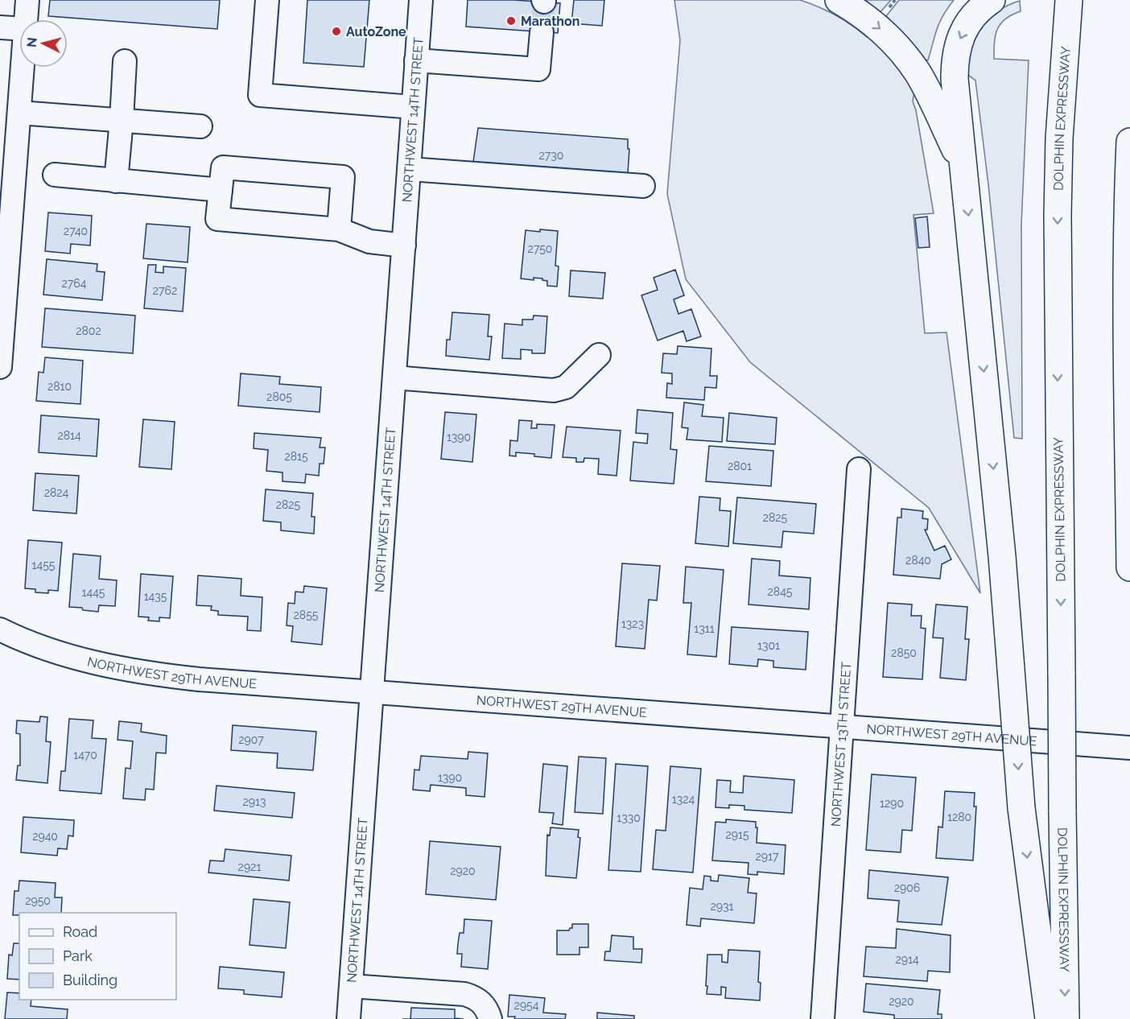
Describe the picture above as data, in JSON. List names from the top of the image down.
{
  "streets": {
    "highway": ["DOLPHIN EXPRESSWAY"],
    "street": ["NORTHWEST 14TH STREET", "NORTHWEST 29TH AVENUE", "NORTHWEST 13TH STREET"]
  },
  "crossings": [
    ["NORTHWEST 14TH STREET", "NORTHWEST 29TH AVENUE"],
    ["NORTHWEST 29TH AVENUE", "NORTHWEST 13TH STREET"]
  ],
  "places": ["Marathon", "AutoZone"],
  "house_numbers": [
    "2730",
    "2740",
    "2750",
    "2764",
    "2762",
    "2802",
    "2810",
    "2805",
    "2814",
    "1390",
    "2815",
    "2801",
    "2824",
    "2825",
    "2825",
    "2840",
    "1455",
    "2845",
    "1445",
    "1435",
    "2855",
    "1323",
    "1311",
    "1301",
    "2850",
    "2907",
    "1470",
    "1390",
    "1324",
    "2913",
    "1290",
    "1280",
    "1330",
    "2915",
    "2940",
    "2917",
    "2921",
    "2920",
    "2906",
    "2950",
    "2931",
    "2914",
    "2920",
    "2954"
  ],
  "legend": ["Road", "Park", "Building"],
  "north": "left"
}
